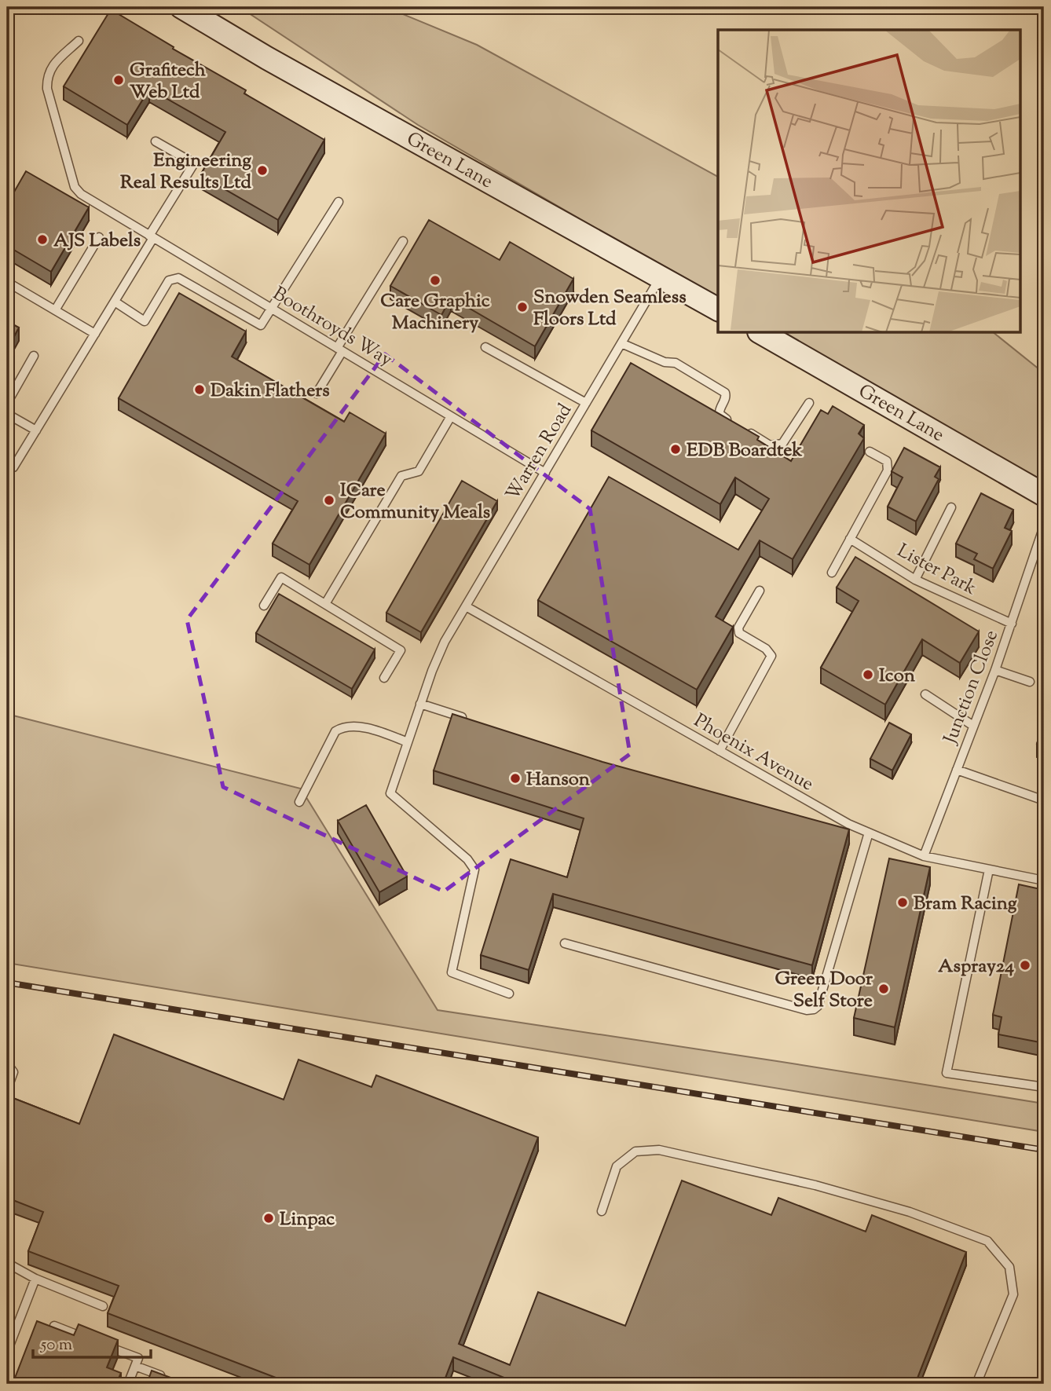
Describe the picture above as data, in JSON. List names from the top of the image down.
{
  "streets": {
    "street": ["Green Lane"],
    "lane": [
      "Boothroyds Way",
      "Warren Road",
      "Lister Park",
      "Junction Close",
      "Phoenix Avenue"
    ]
  },
  "crossings": [
    ["Green Lane", "Warren Road"],
    ["Boothroyds Way", "Warren Road"],
    ["Warren Road", "Phoenix Avenue"],
    ["Lister Park", "Junction Close"],
    ["Junction Close", "Phoenix Avenue"]
  ],
  "places": [
    "Grafitech Web Ltd",
    "Engineering Real Results Ltd",
    "AJS Labels",
    "Care Graphic Machinery",
    "Snowden Seamless Floors Ltd",
    "Dakin Flathers",
    "EDB Boardtek",
    "ICare Community Meals",
    "Icon",
    "Hanson",
    "Bram Racing",
    "Aspray24",
    "Green Door Self Store",
    "Linpac"
  ],
  "scale_bar": "50 m"
}
